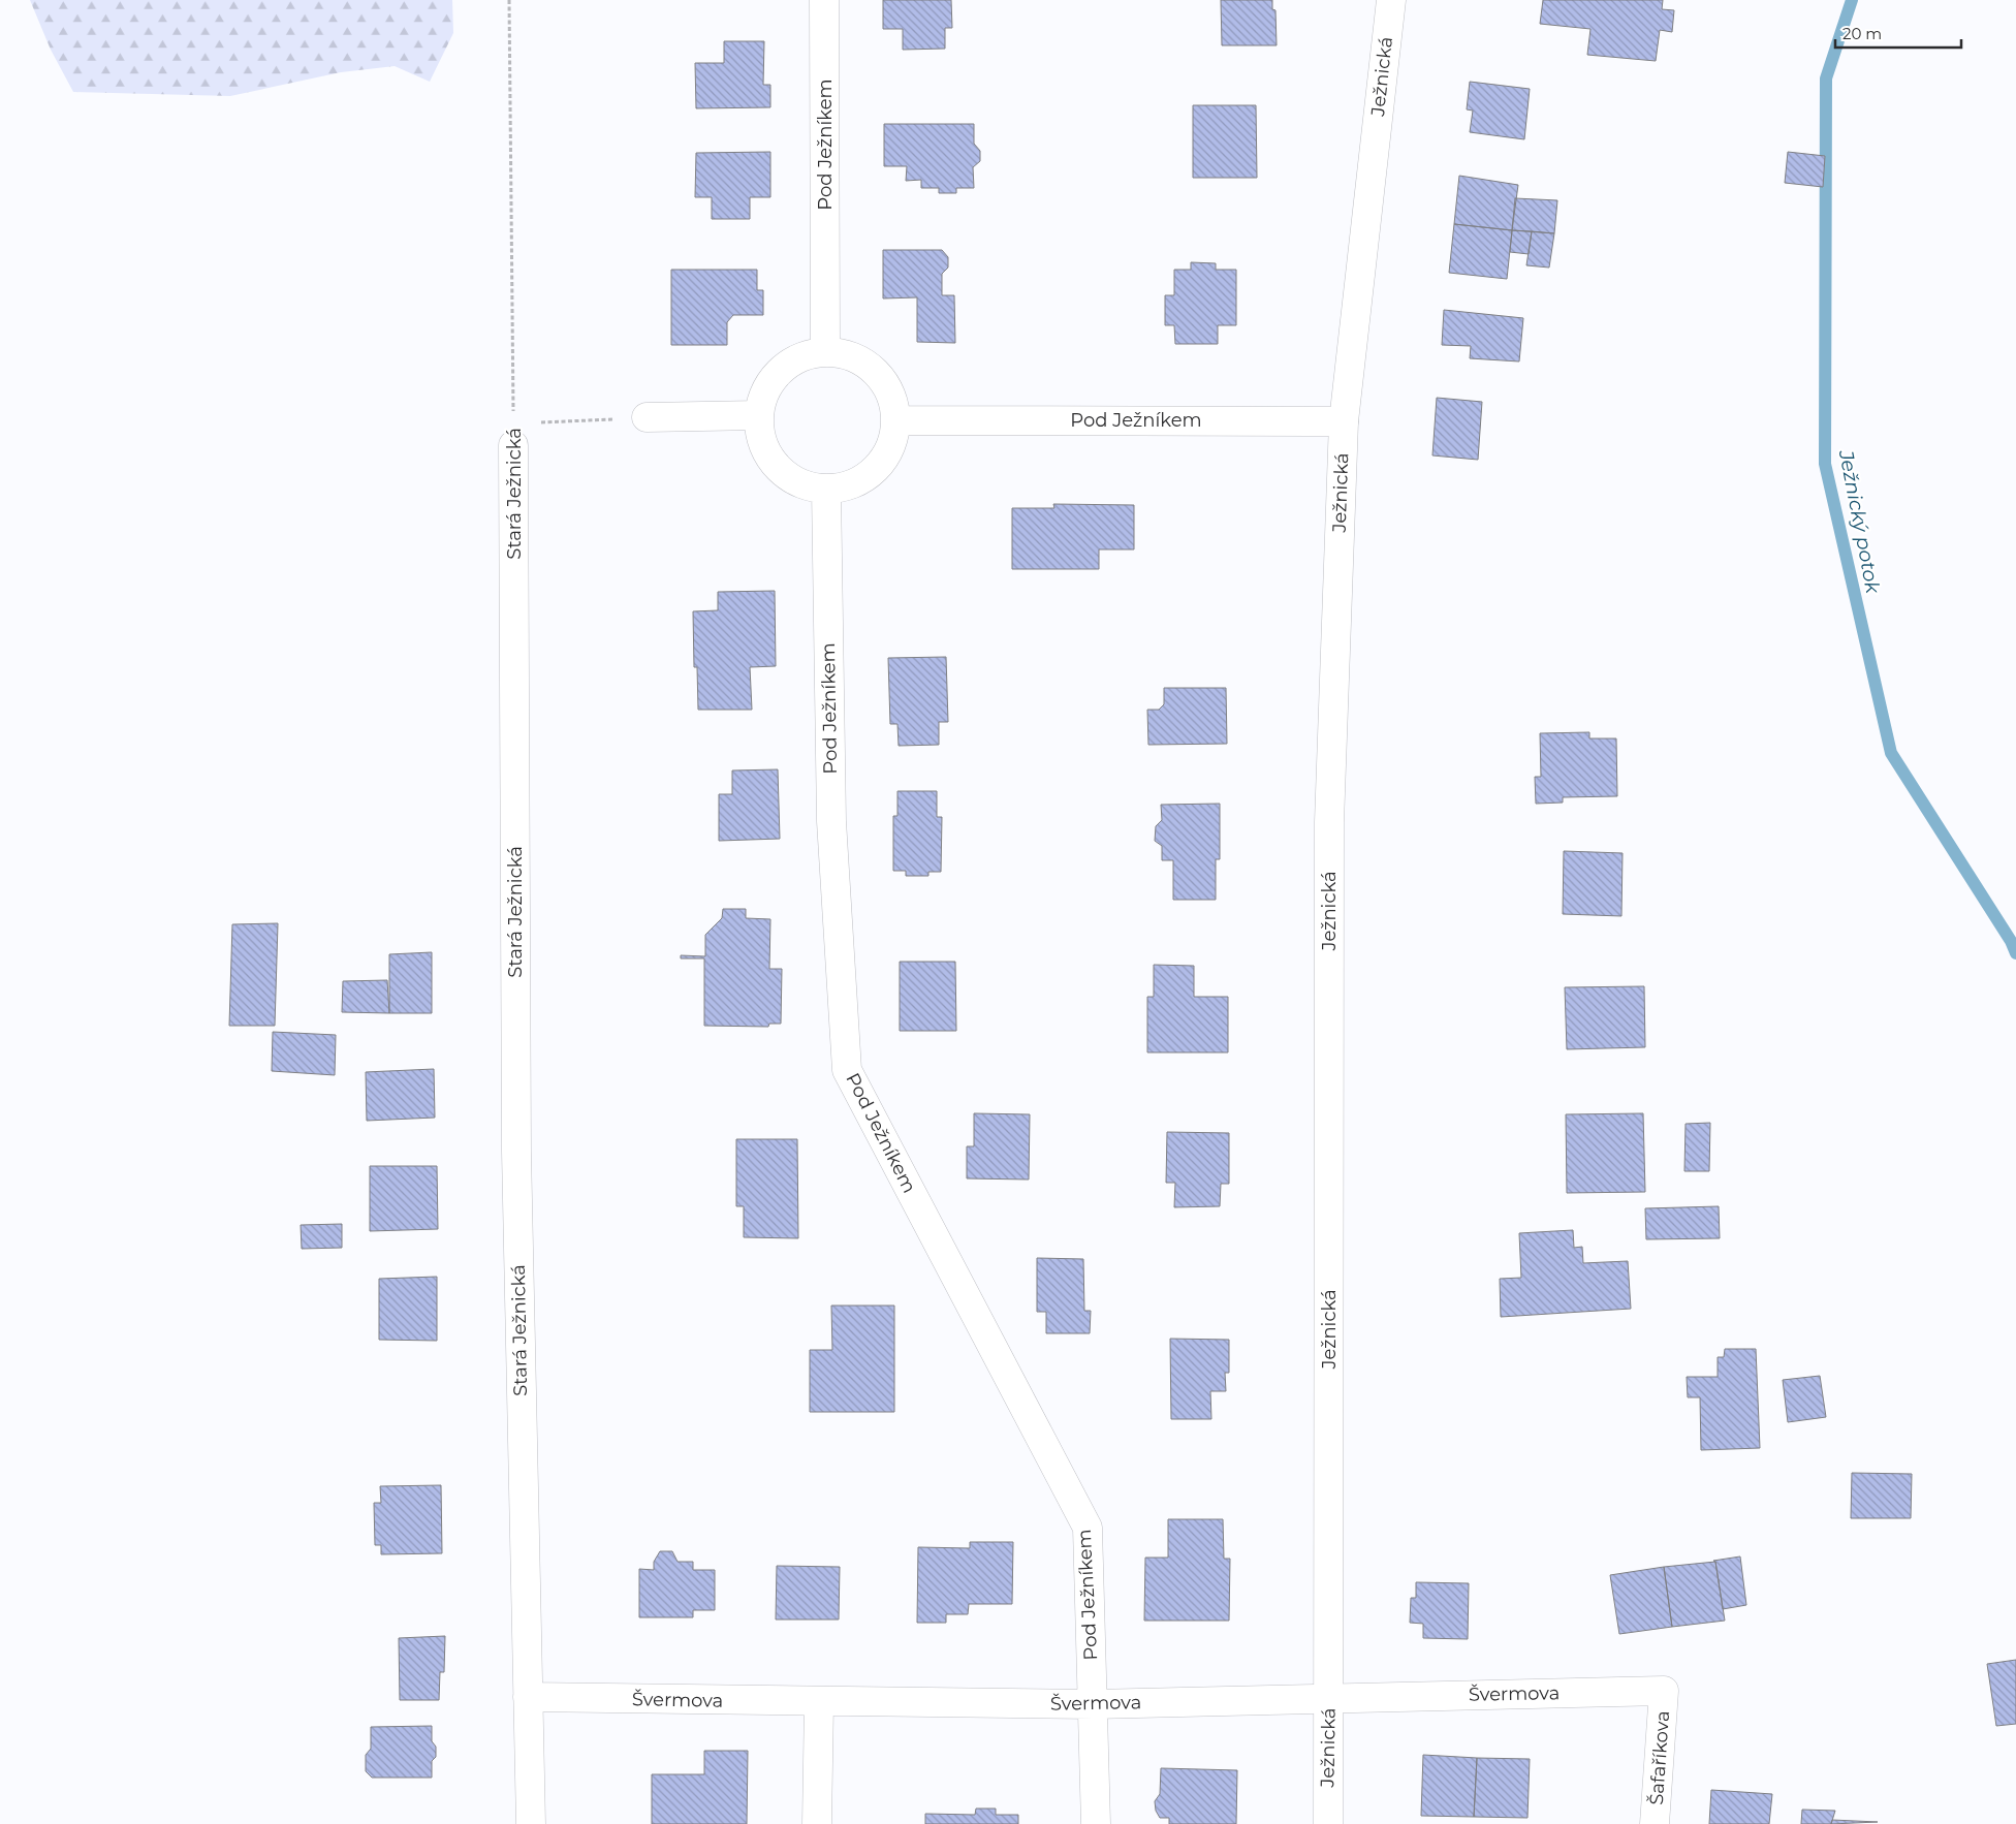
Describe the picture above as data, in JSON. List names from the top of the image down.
{
  "streets": {
    "street": [
      "Ježnická",
      "Pod Ježníkem",
      "Stará Ježnická",
      "Švermova",
      "Šafaříkova"
    ]
  },
  "crossings": [
    ["Ježnická", "Pod Ježníkem"],
    ["Ježnická", "Švermova"],
    ["Pod Ježníkem", "Švermova"],
    ["Stará Ježnická", "Švermova"],
    ["Švermova", "Šafaříkova"]
  ],
  "water": ["Ježnický potok"],
  "scale_bar": "20 m"
}
